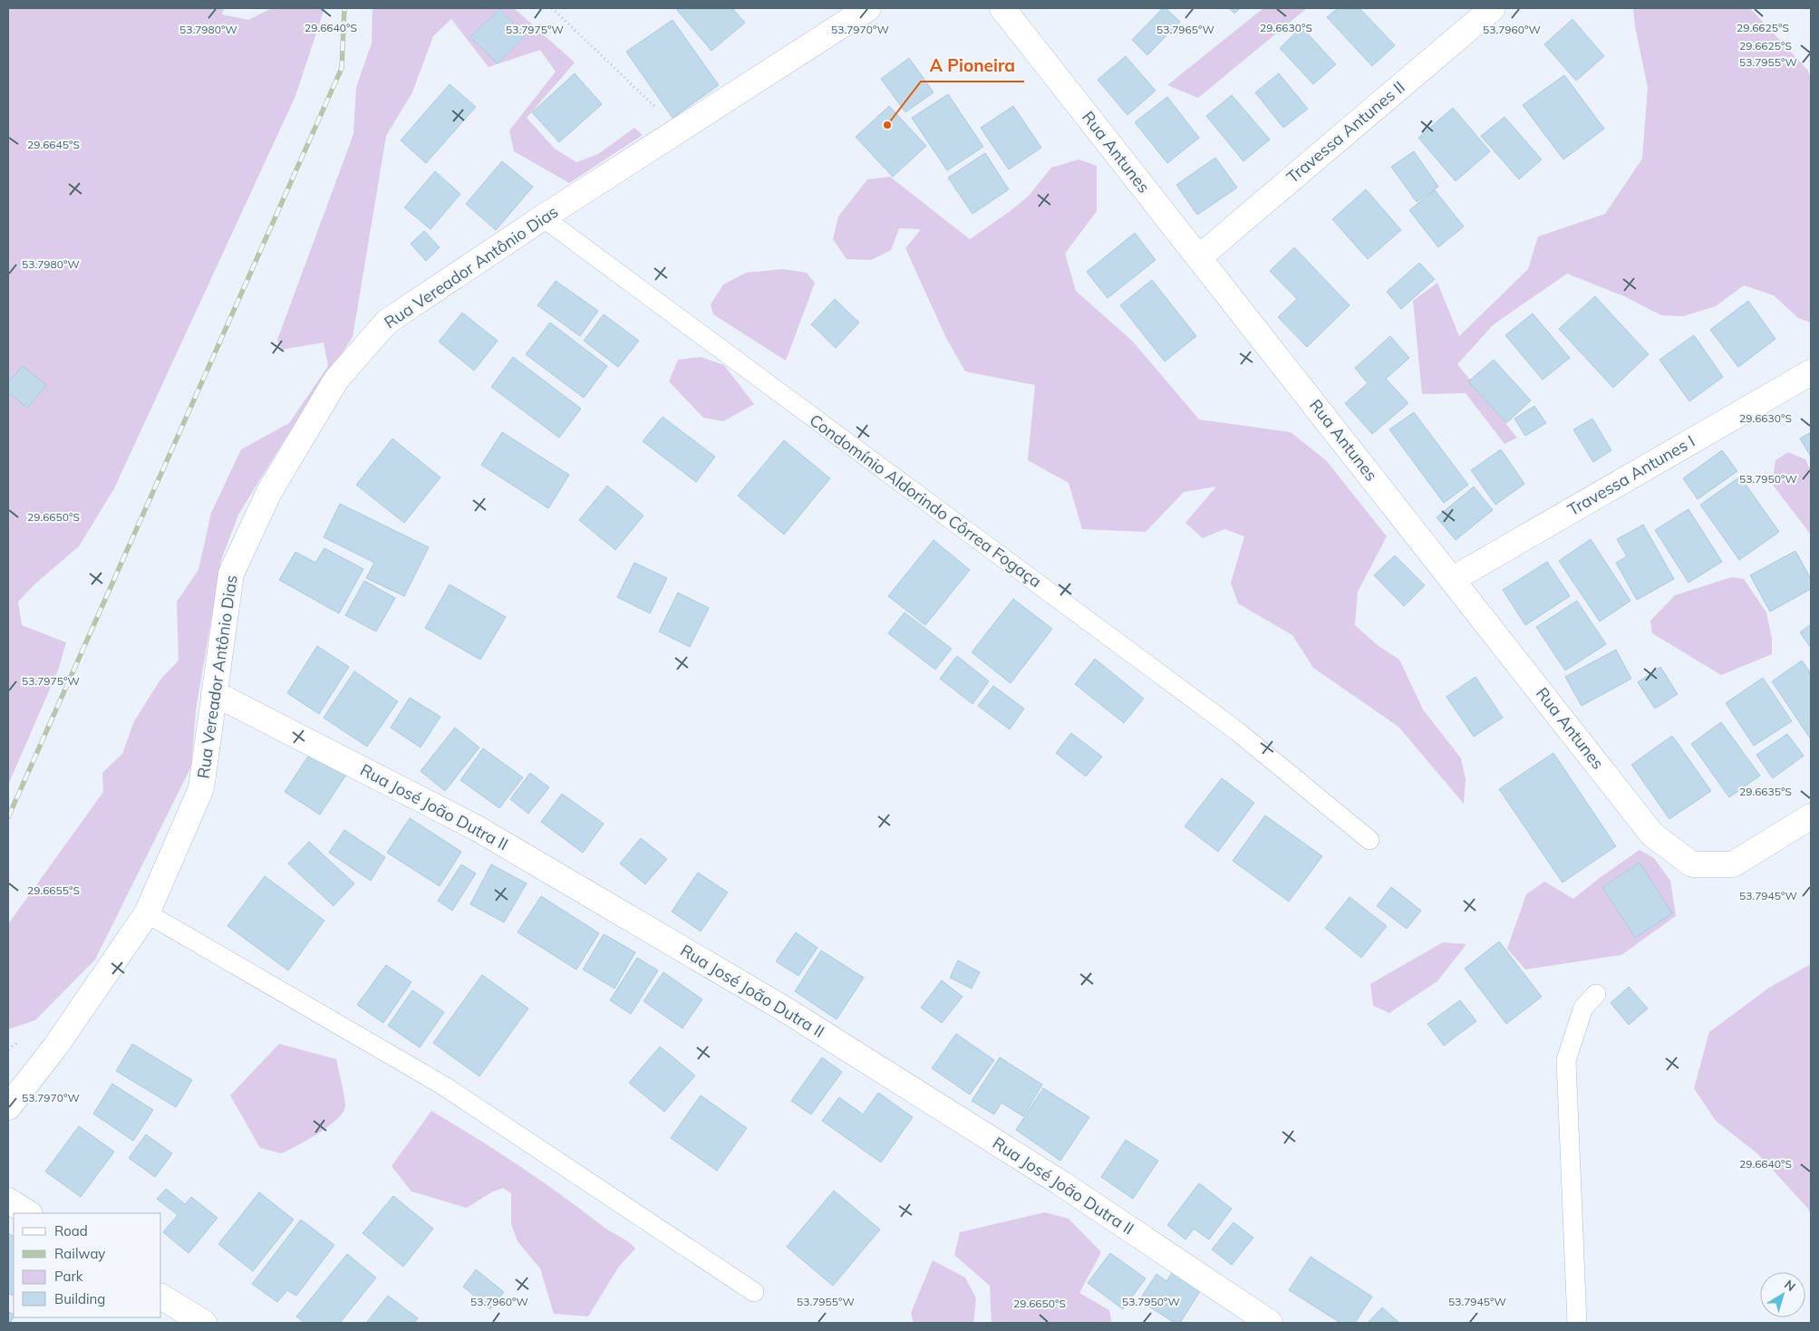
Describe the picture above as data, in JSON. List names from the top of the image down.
{
  "streets": {
    "street": [
      "Travessa Antunes II",
      "Rua Antunes",
      "Rua Vereador Antônio Dias",
      "Travessa Antunes I",
      "Rua José João Dutra II"
    ],
    "lane": ["Condomínio Aldorindo Côrrea Fogaça"]
  },
  "crossings": [
    ["Travessa Antunes II", "Rua Antunes"],
    ["Rua Antunes", "Travessa Antunes I"],
    ["Rua Vereador Antônio Dias", "Condomínio Aldorindo Côrrea Fogaça"],
    ["Rua Vereador Antônio Dias", "Rua José João Dutra II"]
  ],
  "places": ["A Pioneira"],
  "legend": [
    "Road",
    "Railway",
    "Park",
    "Building"
  ],
  "north": "top right",
  "coordinates": [
    "29.6625°S",
    "29.6640°S",
    "29.6630°S",
    "53.7980°W",
    "53.7975°W",
    "53.7970°W",
    "53.7965°W",
    "53.7960°W",
    "53.7955°W",
    "29.6645°S",
    "53.7950°W",
    "29.6650°S",
    "29.6635°S",
    "29.6655°S",
    "53.7945°W"
  ]
}
